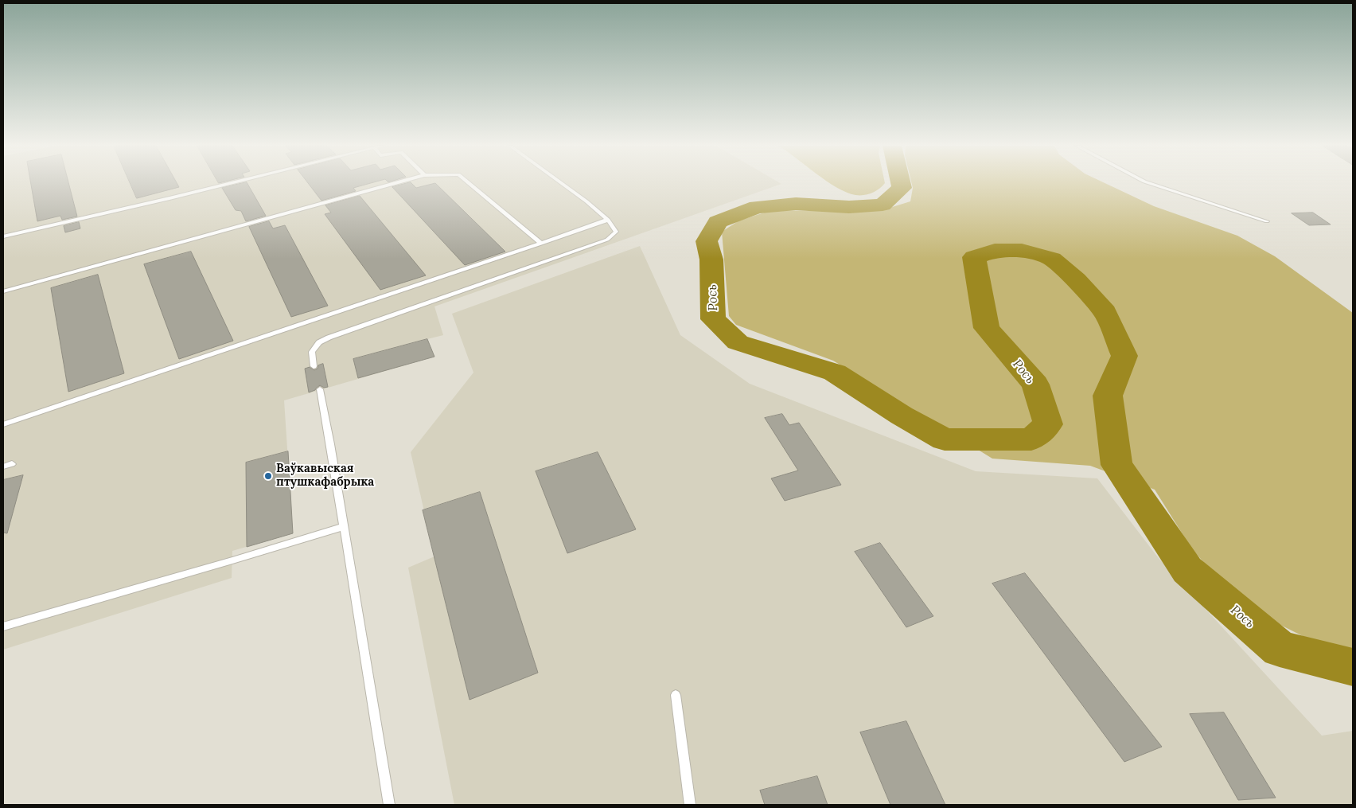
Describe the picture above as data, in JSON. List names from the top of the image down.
{
  "water": ["Рось"],
  "places": ["Ваўкавыская птушкафабрыка"]
}
